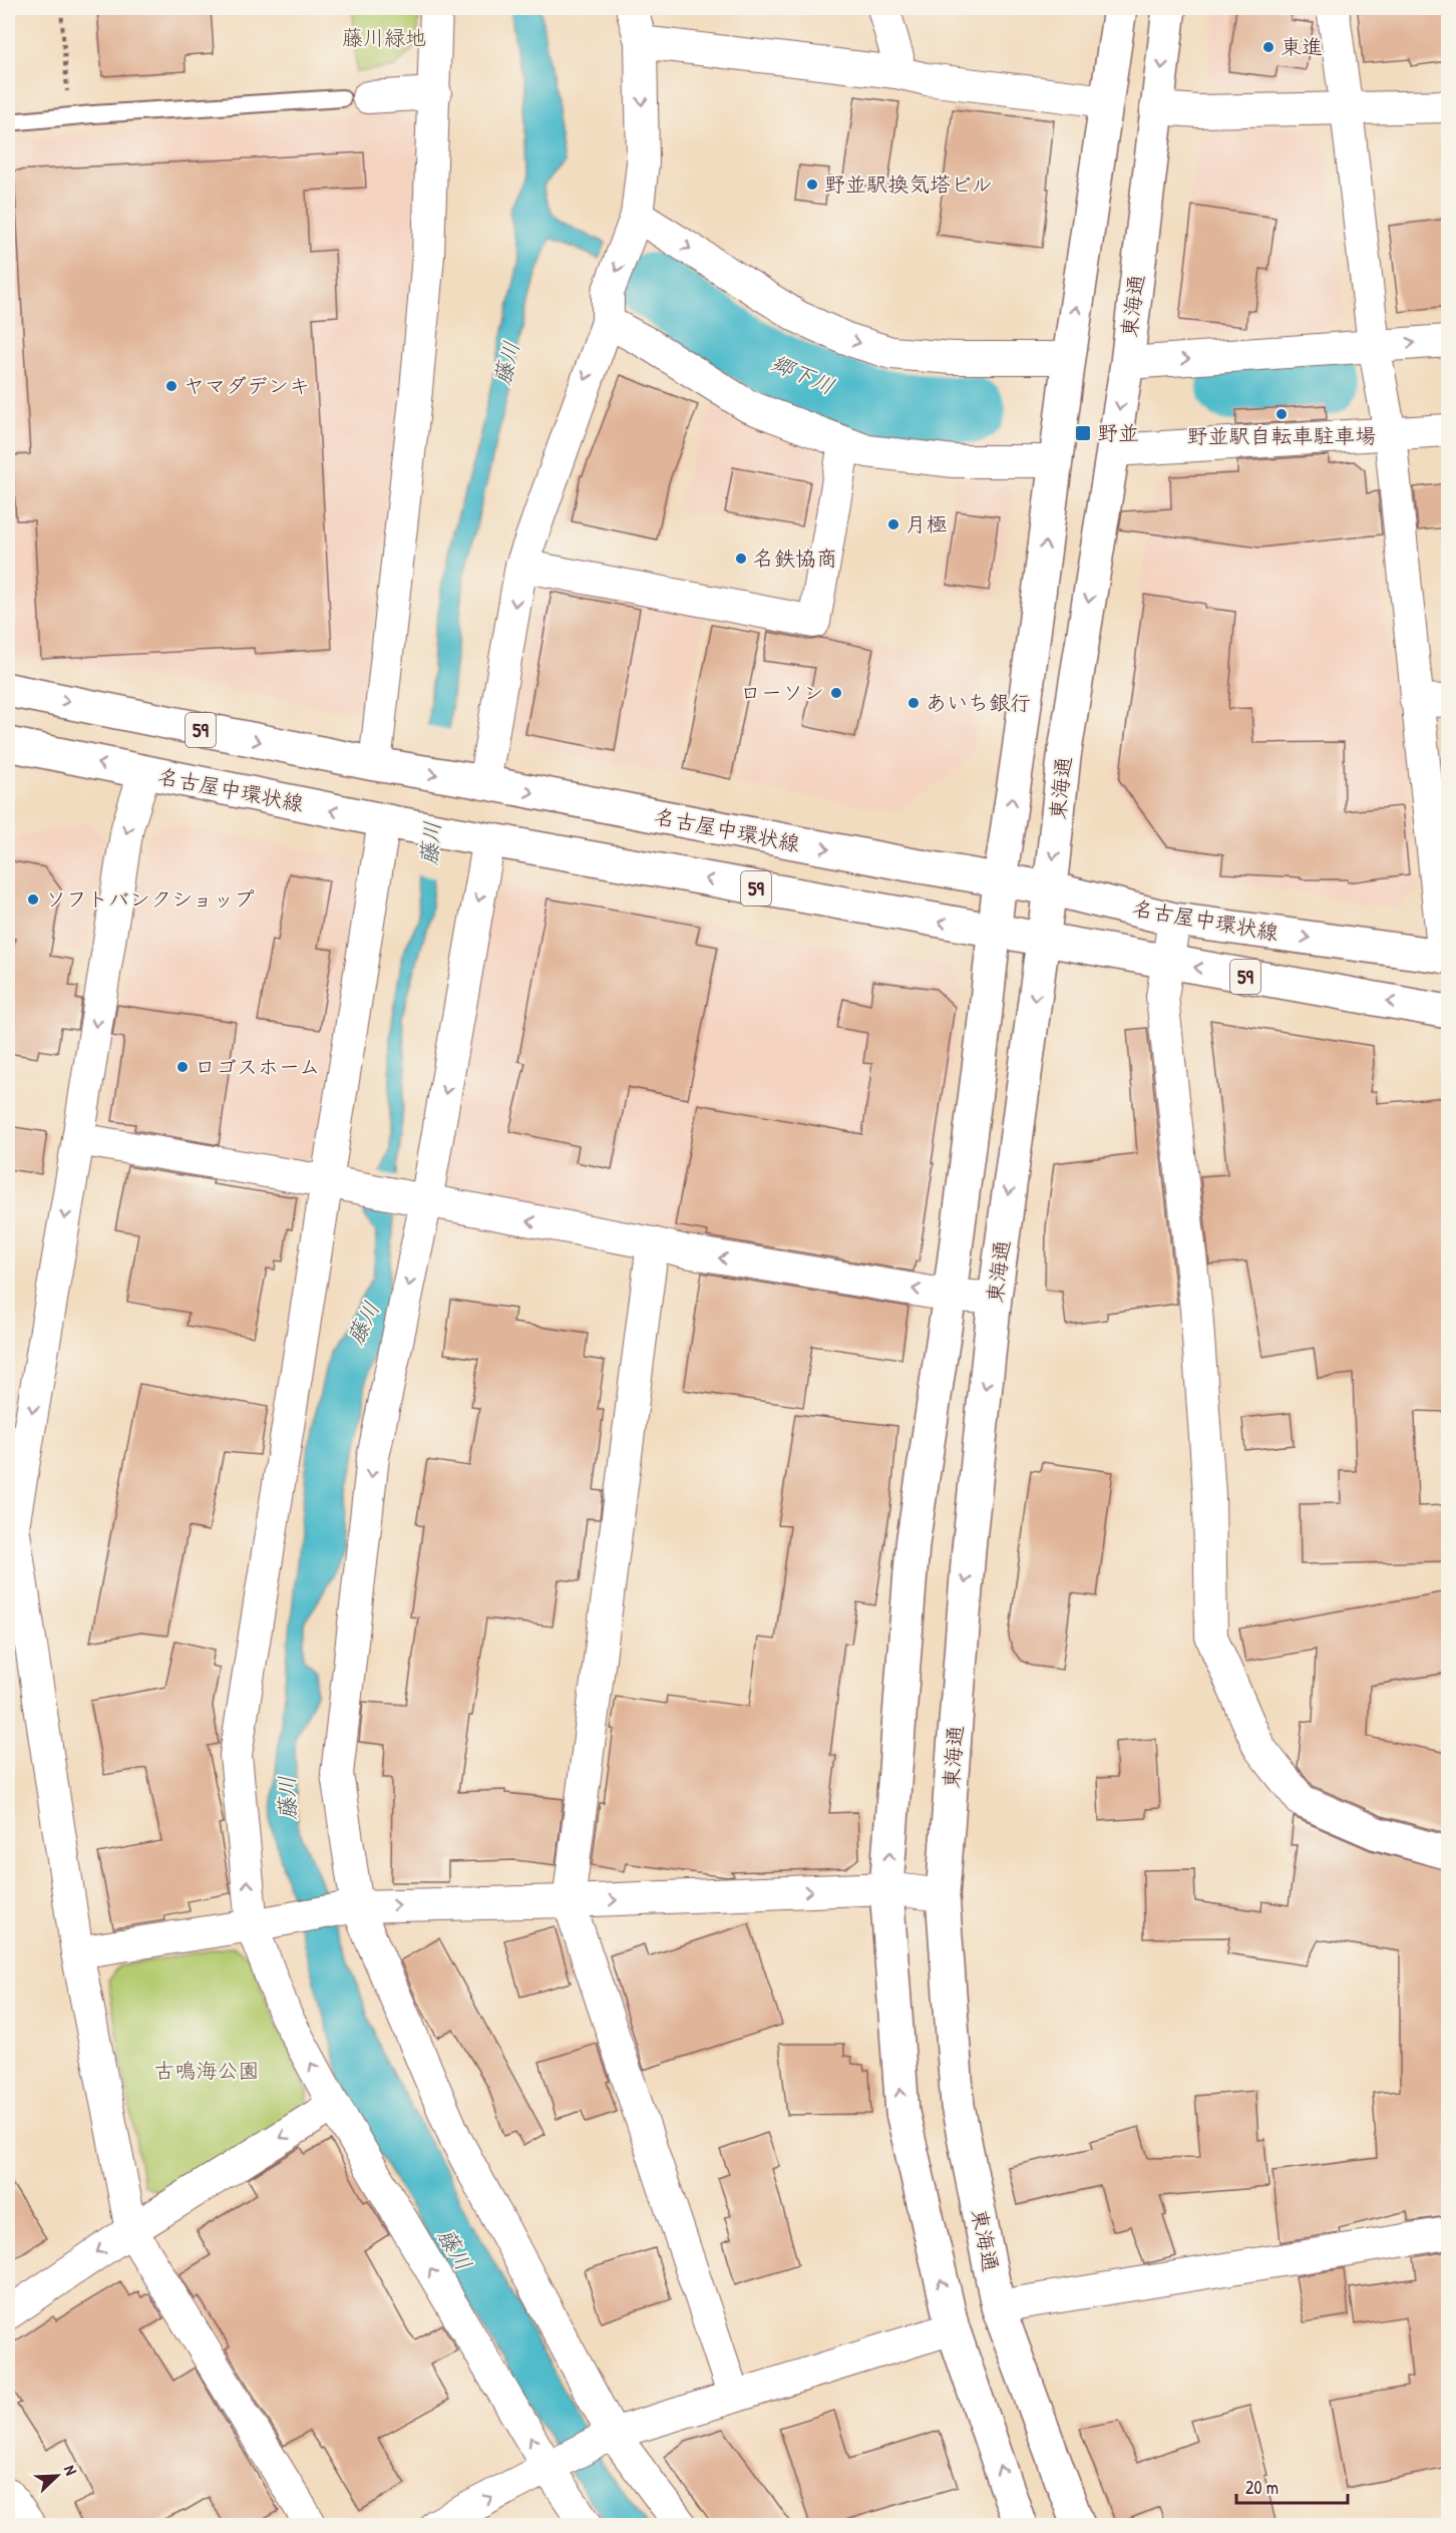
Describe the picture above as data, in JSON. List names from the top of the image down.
{
  "streets": {
    "main road": ["東海通", "59", "名古屋中環状線"]
  },
  "crossings": [
    ["東海通", "名古屋中環状線"]
  ],
  "water": ["藤川", "郷下川"],
  "parks": ["藤川緑地", "古鳴海公園"],
  "places": {
    "other": [
      "東進",
      "野並駅換気塔ビル",
      "ヤマダデンキ",
      "野並駅自転車駐車場",
      "月極",
      "名鉄協商",
      "ローソン",
      "あいち銀行",
      "ソフトバンクショップ",
      "ロゴスホーム"
    ],
    "transit": ["野並"]
  },
  "scale_bar": "20 m",
  "north": "top right"
}
